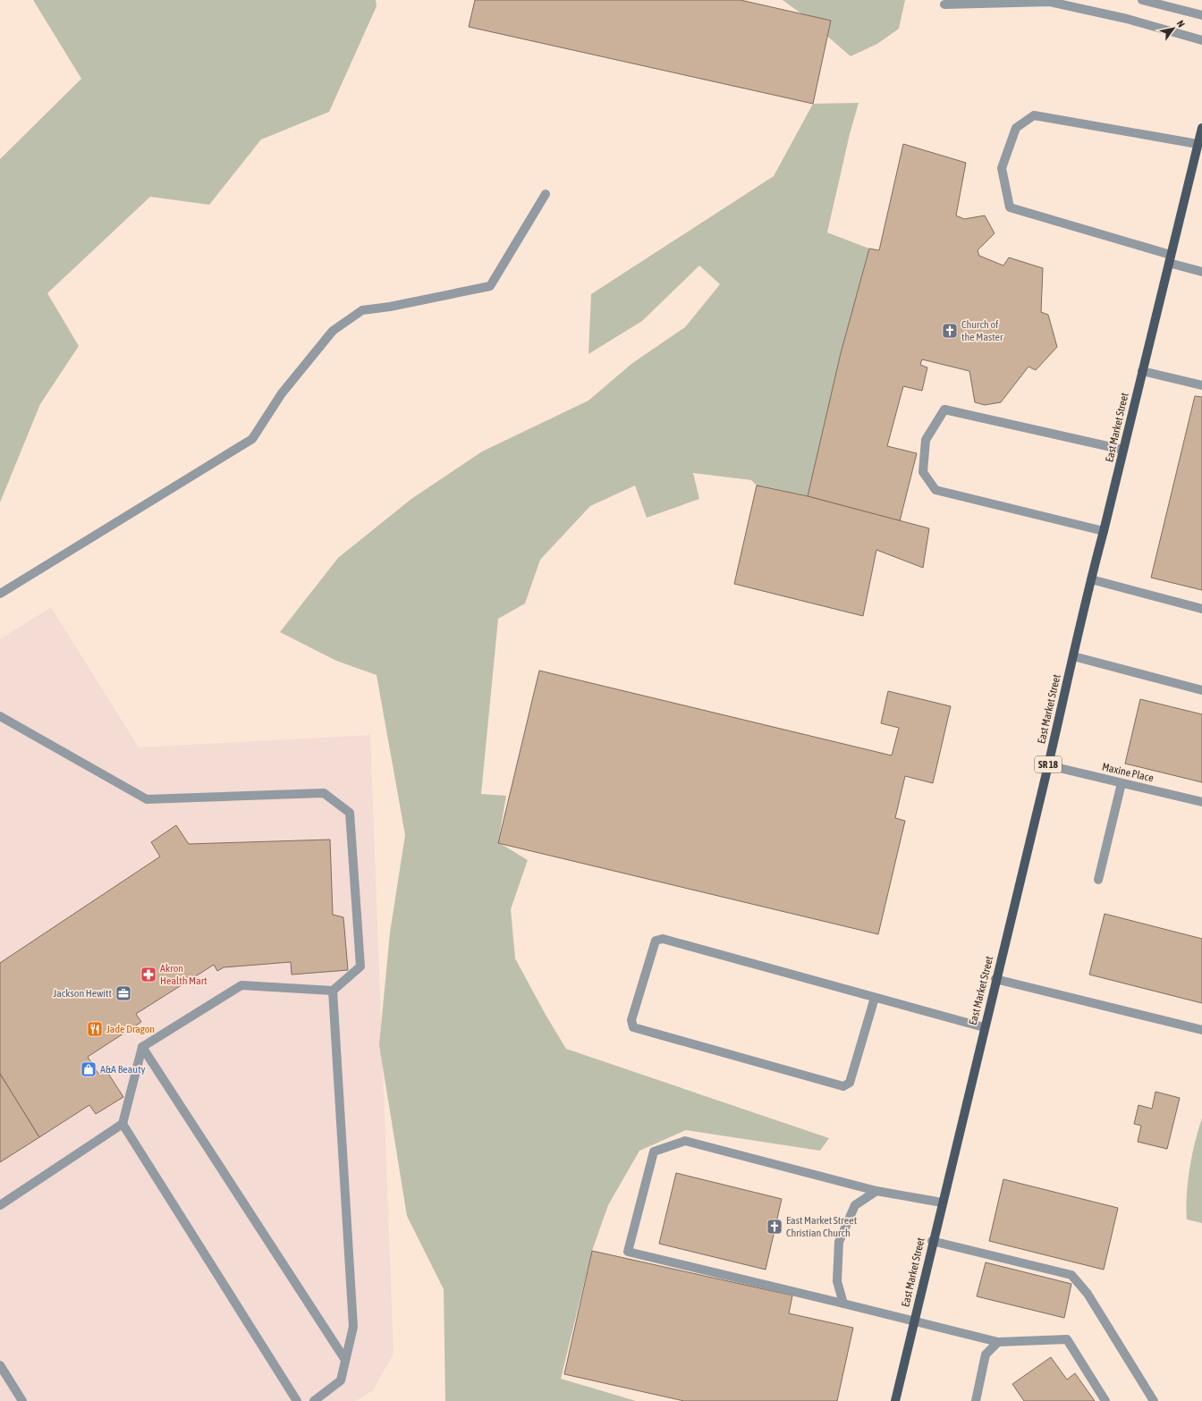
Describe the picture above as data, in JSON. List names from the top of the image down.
{
  "streets": {
    "main road": ["East Market Street", "SR 18"],
    "street": ["Maxine Place"]
  },
  "crossings": [
    ["East Market Street", "Maxine Place"]
  ],
  "places": {
    "church": ["Church of the Master", "East Market Street Christian Church"],
    "pharmacy": ["Akron Health Mart"],
    "office": ["Jackson Hewitt"],
    "restaurant": ["Jade Dragon"],
    "shop": ["A&A Beauty"]
  },
  "north": "top right"
}
